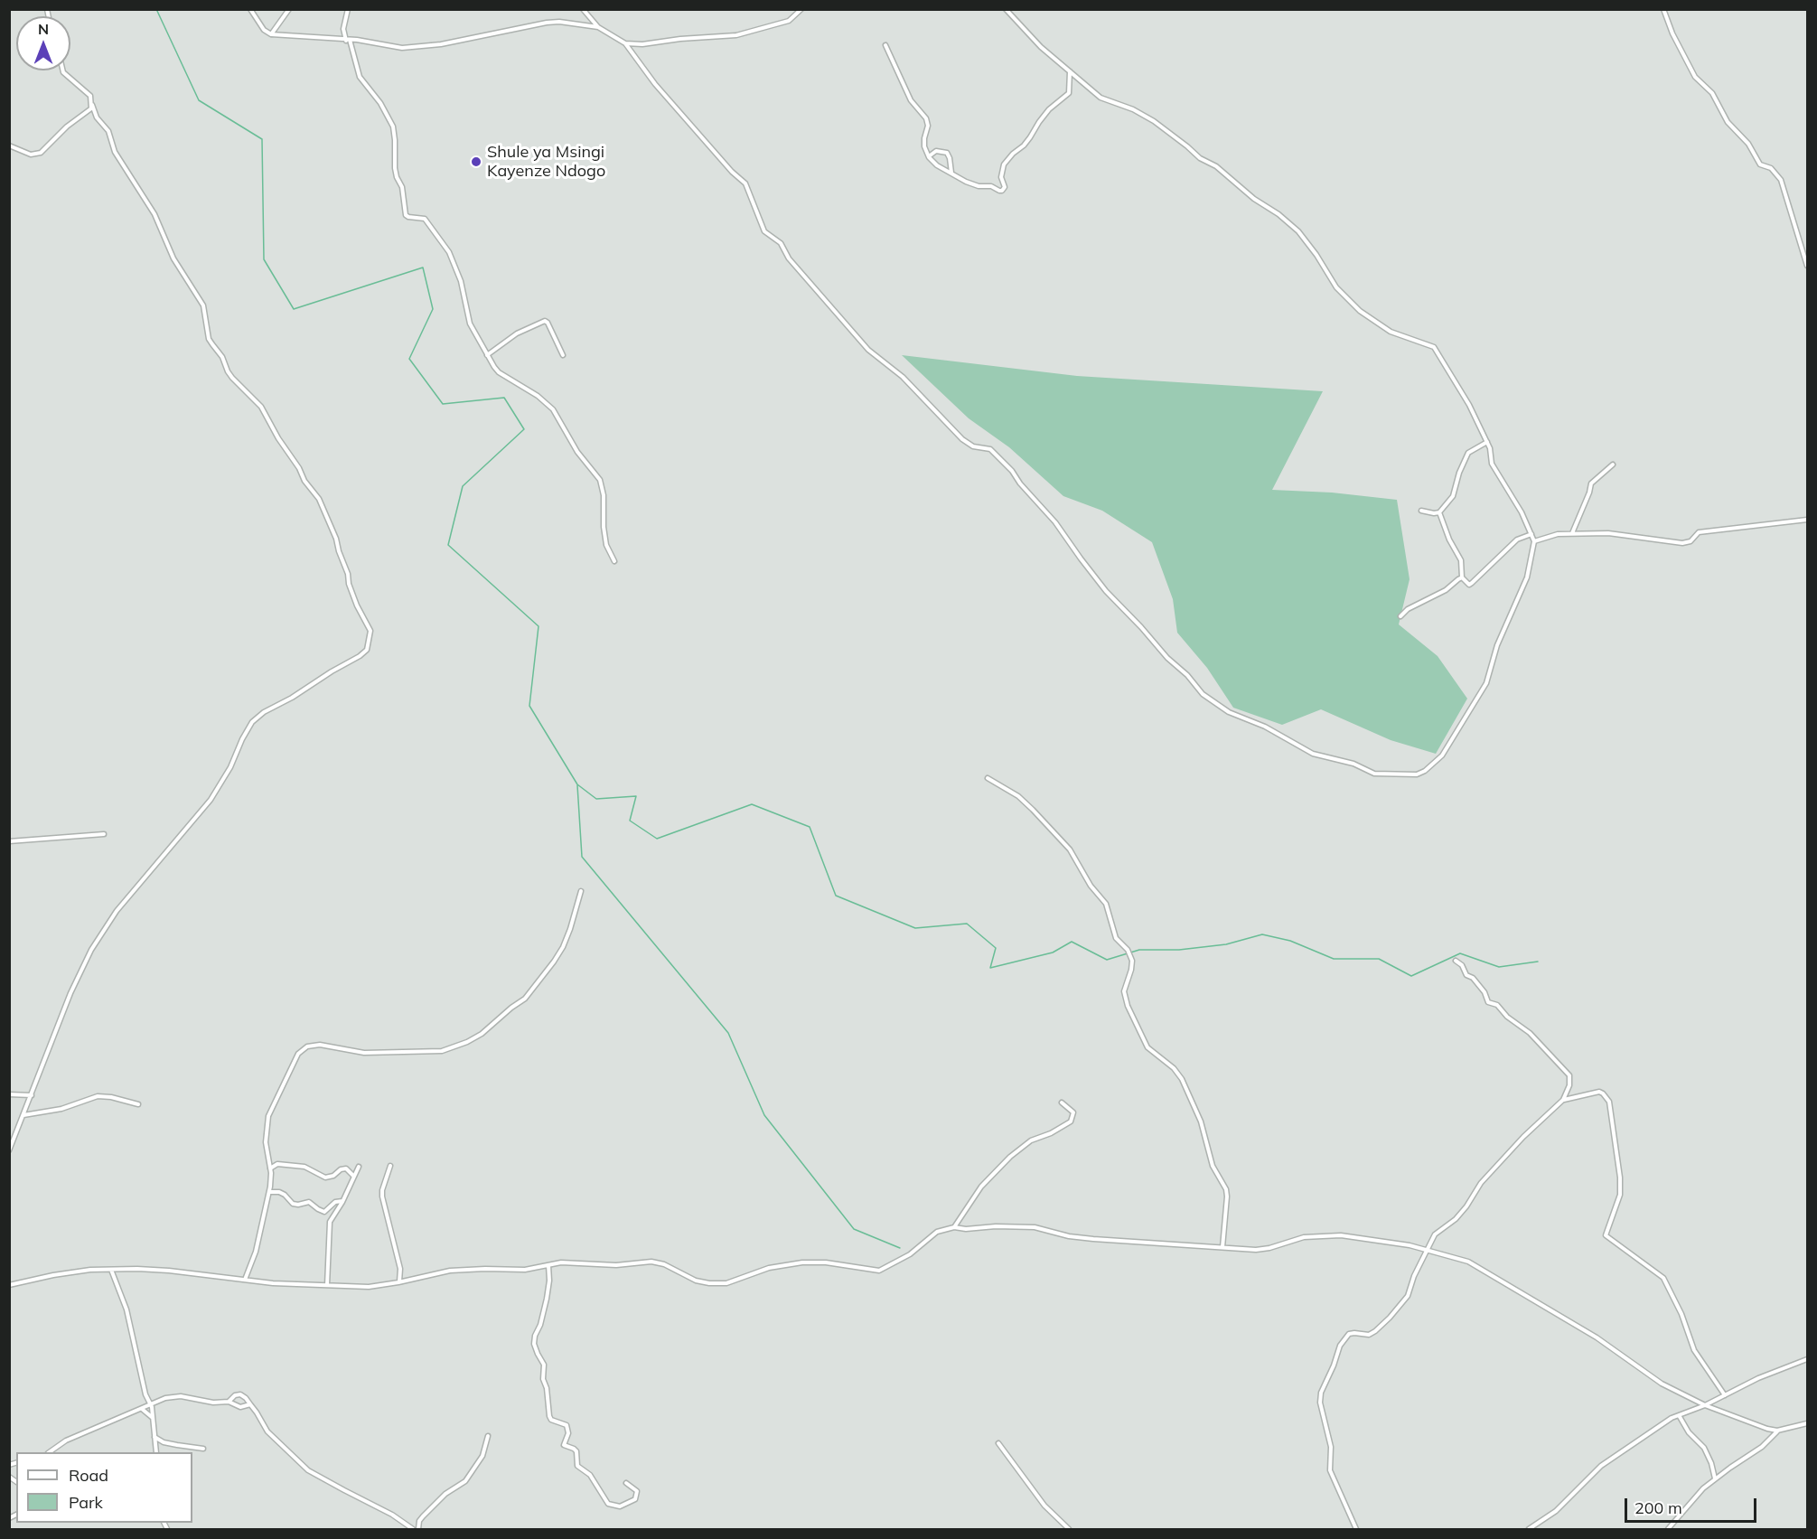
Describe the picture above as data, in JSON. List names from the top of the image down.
{
  "places": ["Shule ya Msingi Kayenze Ndogo"],
  "legend": ["Road", "Park"],
  "scale_bar": "200 m",
  "north": "top"
}
